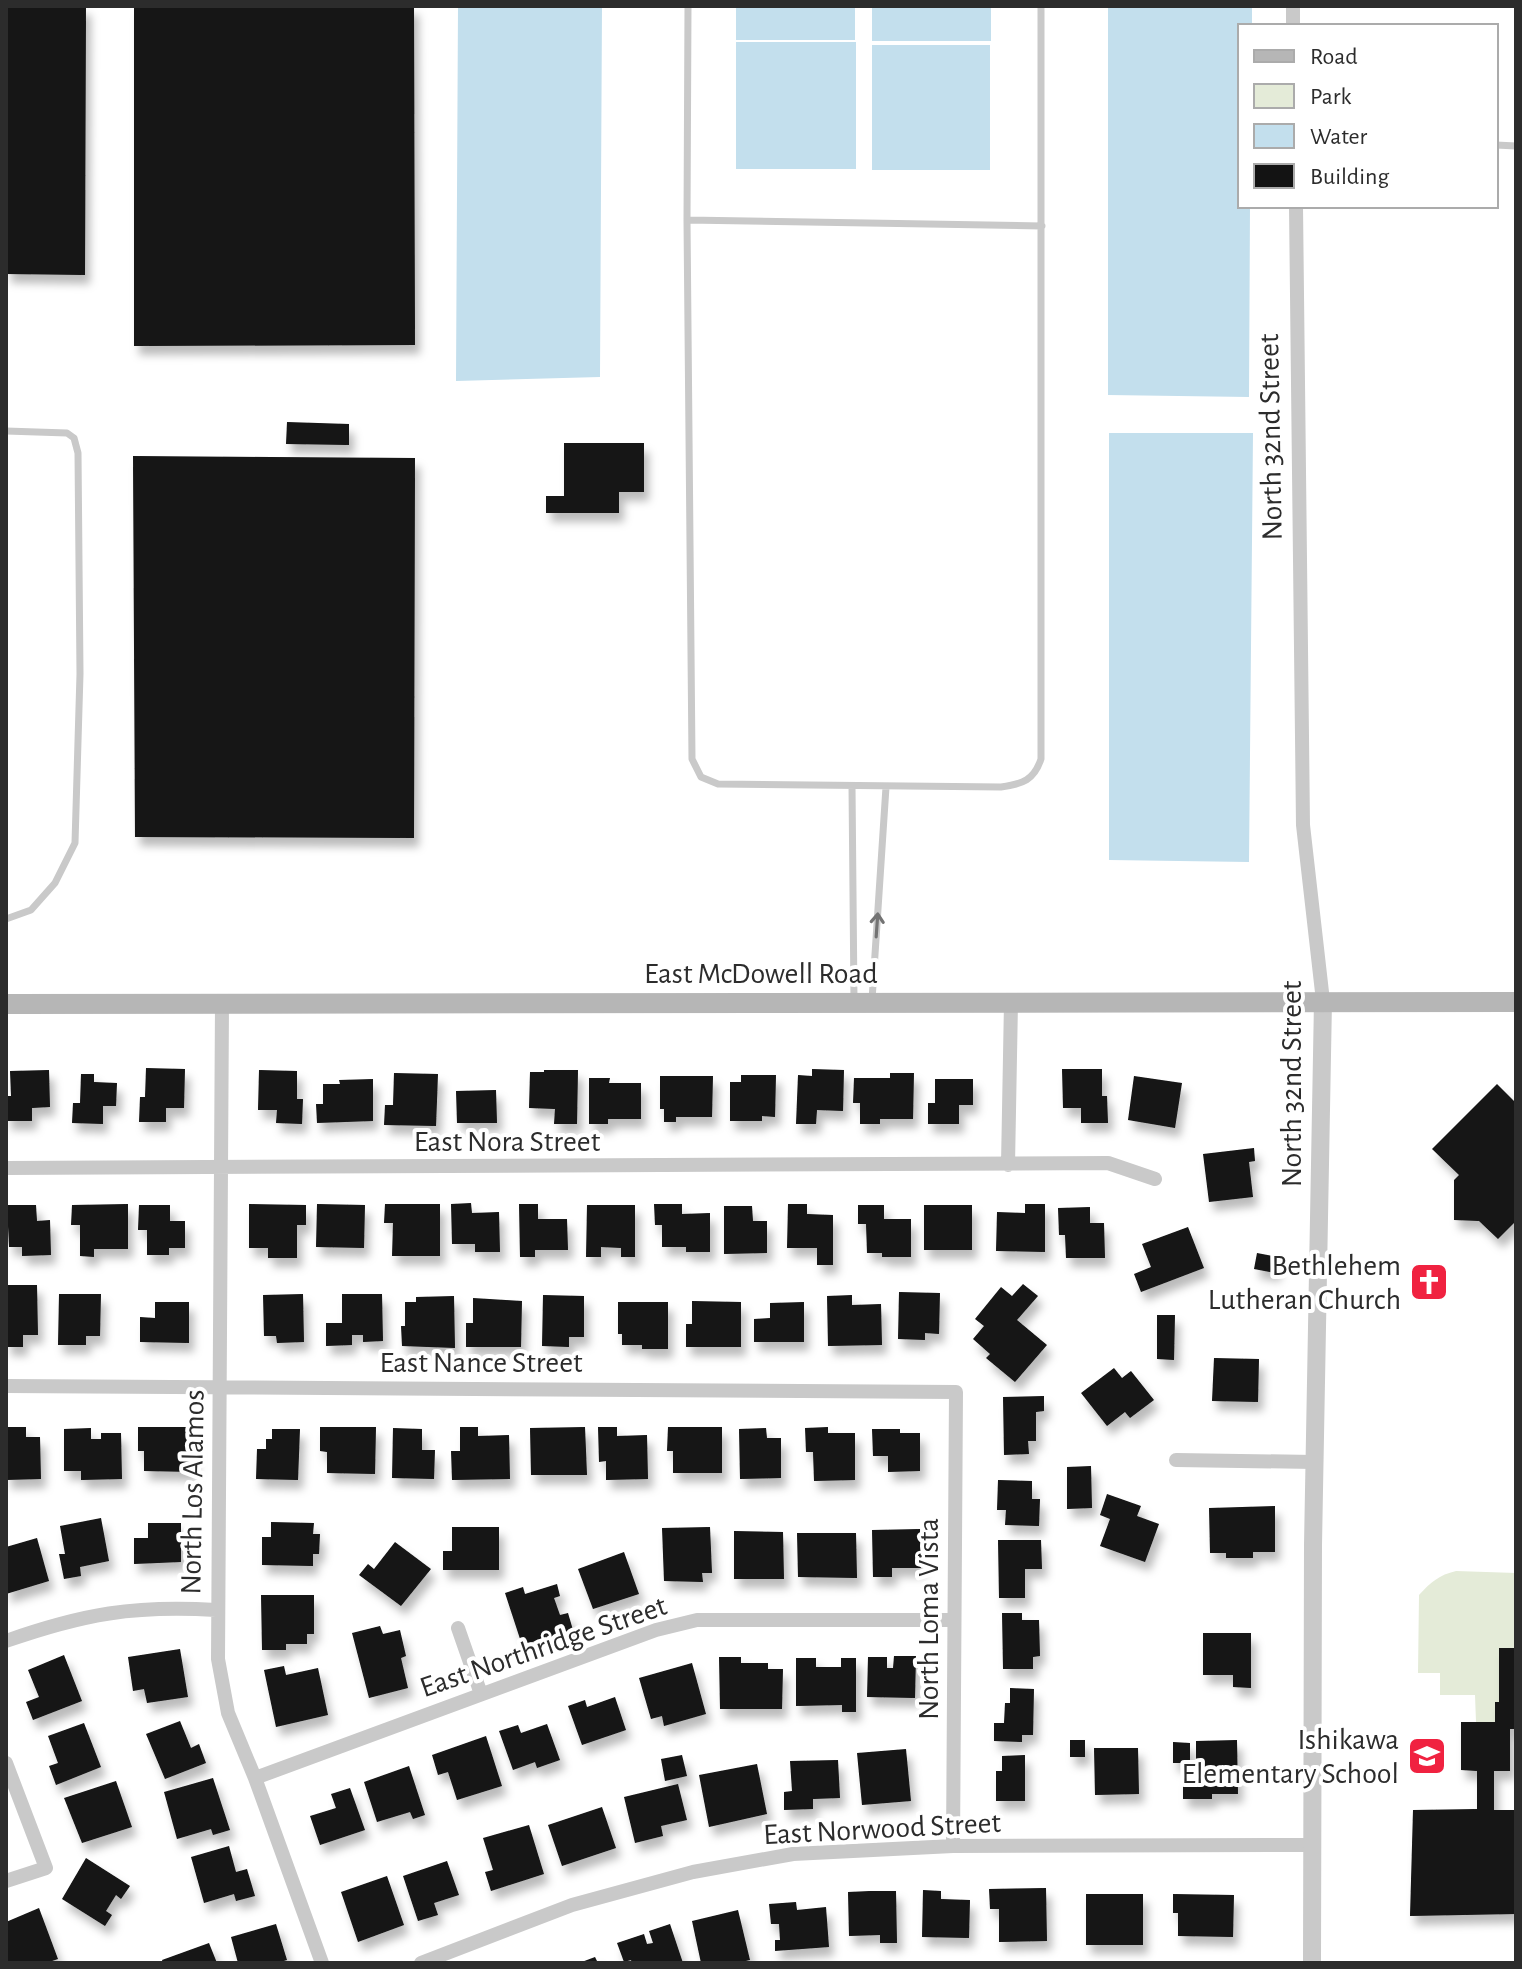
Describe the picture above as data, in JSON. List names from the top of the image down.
{
  "streets": {
    "main road": ["East McDowell Road"],
    "street": [
      "North 32nd Street",
      "East Nora Street",
      "East Nance Street",
      "North Los Alamos",
      "North Loma Vista",
      "East Northridge Street",
      "East Norwood Street"
    ]
  },
  "crossings": [
    ["North 32nd Street", "East McDowell Road"],
    ["North 32nd Street", "East Norwood Street"],
    ["East McDowell Road", "North Los Alamos"],
    ["East Nora Street", "North Los Alamos"],
    ["East Nance Street", "North Los Alamos"],
    ["East Nance Street", "North Loma Vista"],
    ["North Los Alamos", "East Northridge Street"],
    ["North Loma Vista", "East Northridge Street"],
    ["North Loma Vista", "East Norwood Street"]
  ],
  "places": {
    "church": ["Bethlehem Lutheran Church"],
    "school or university": ["Ishikawa Elementary School"]
  },
  "legend": [
    "Road",
    "Park",
    "Water",
    "Building"
  ]
}
